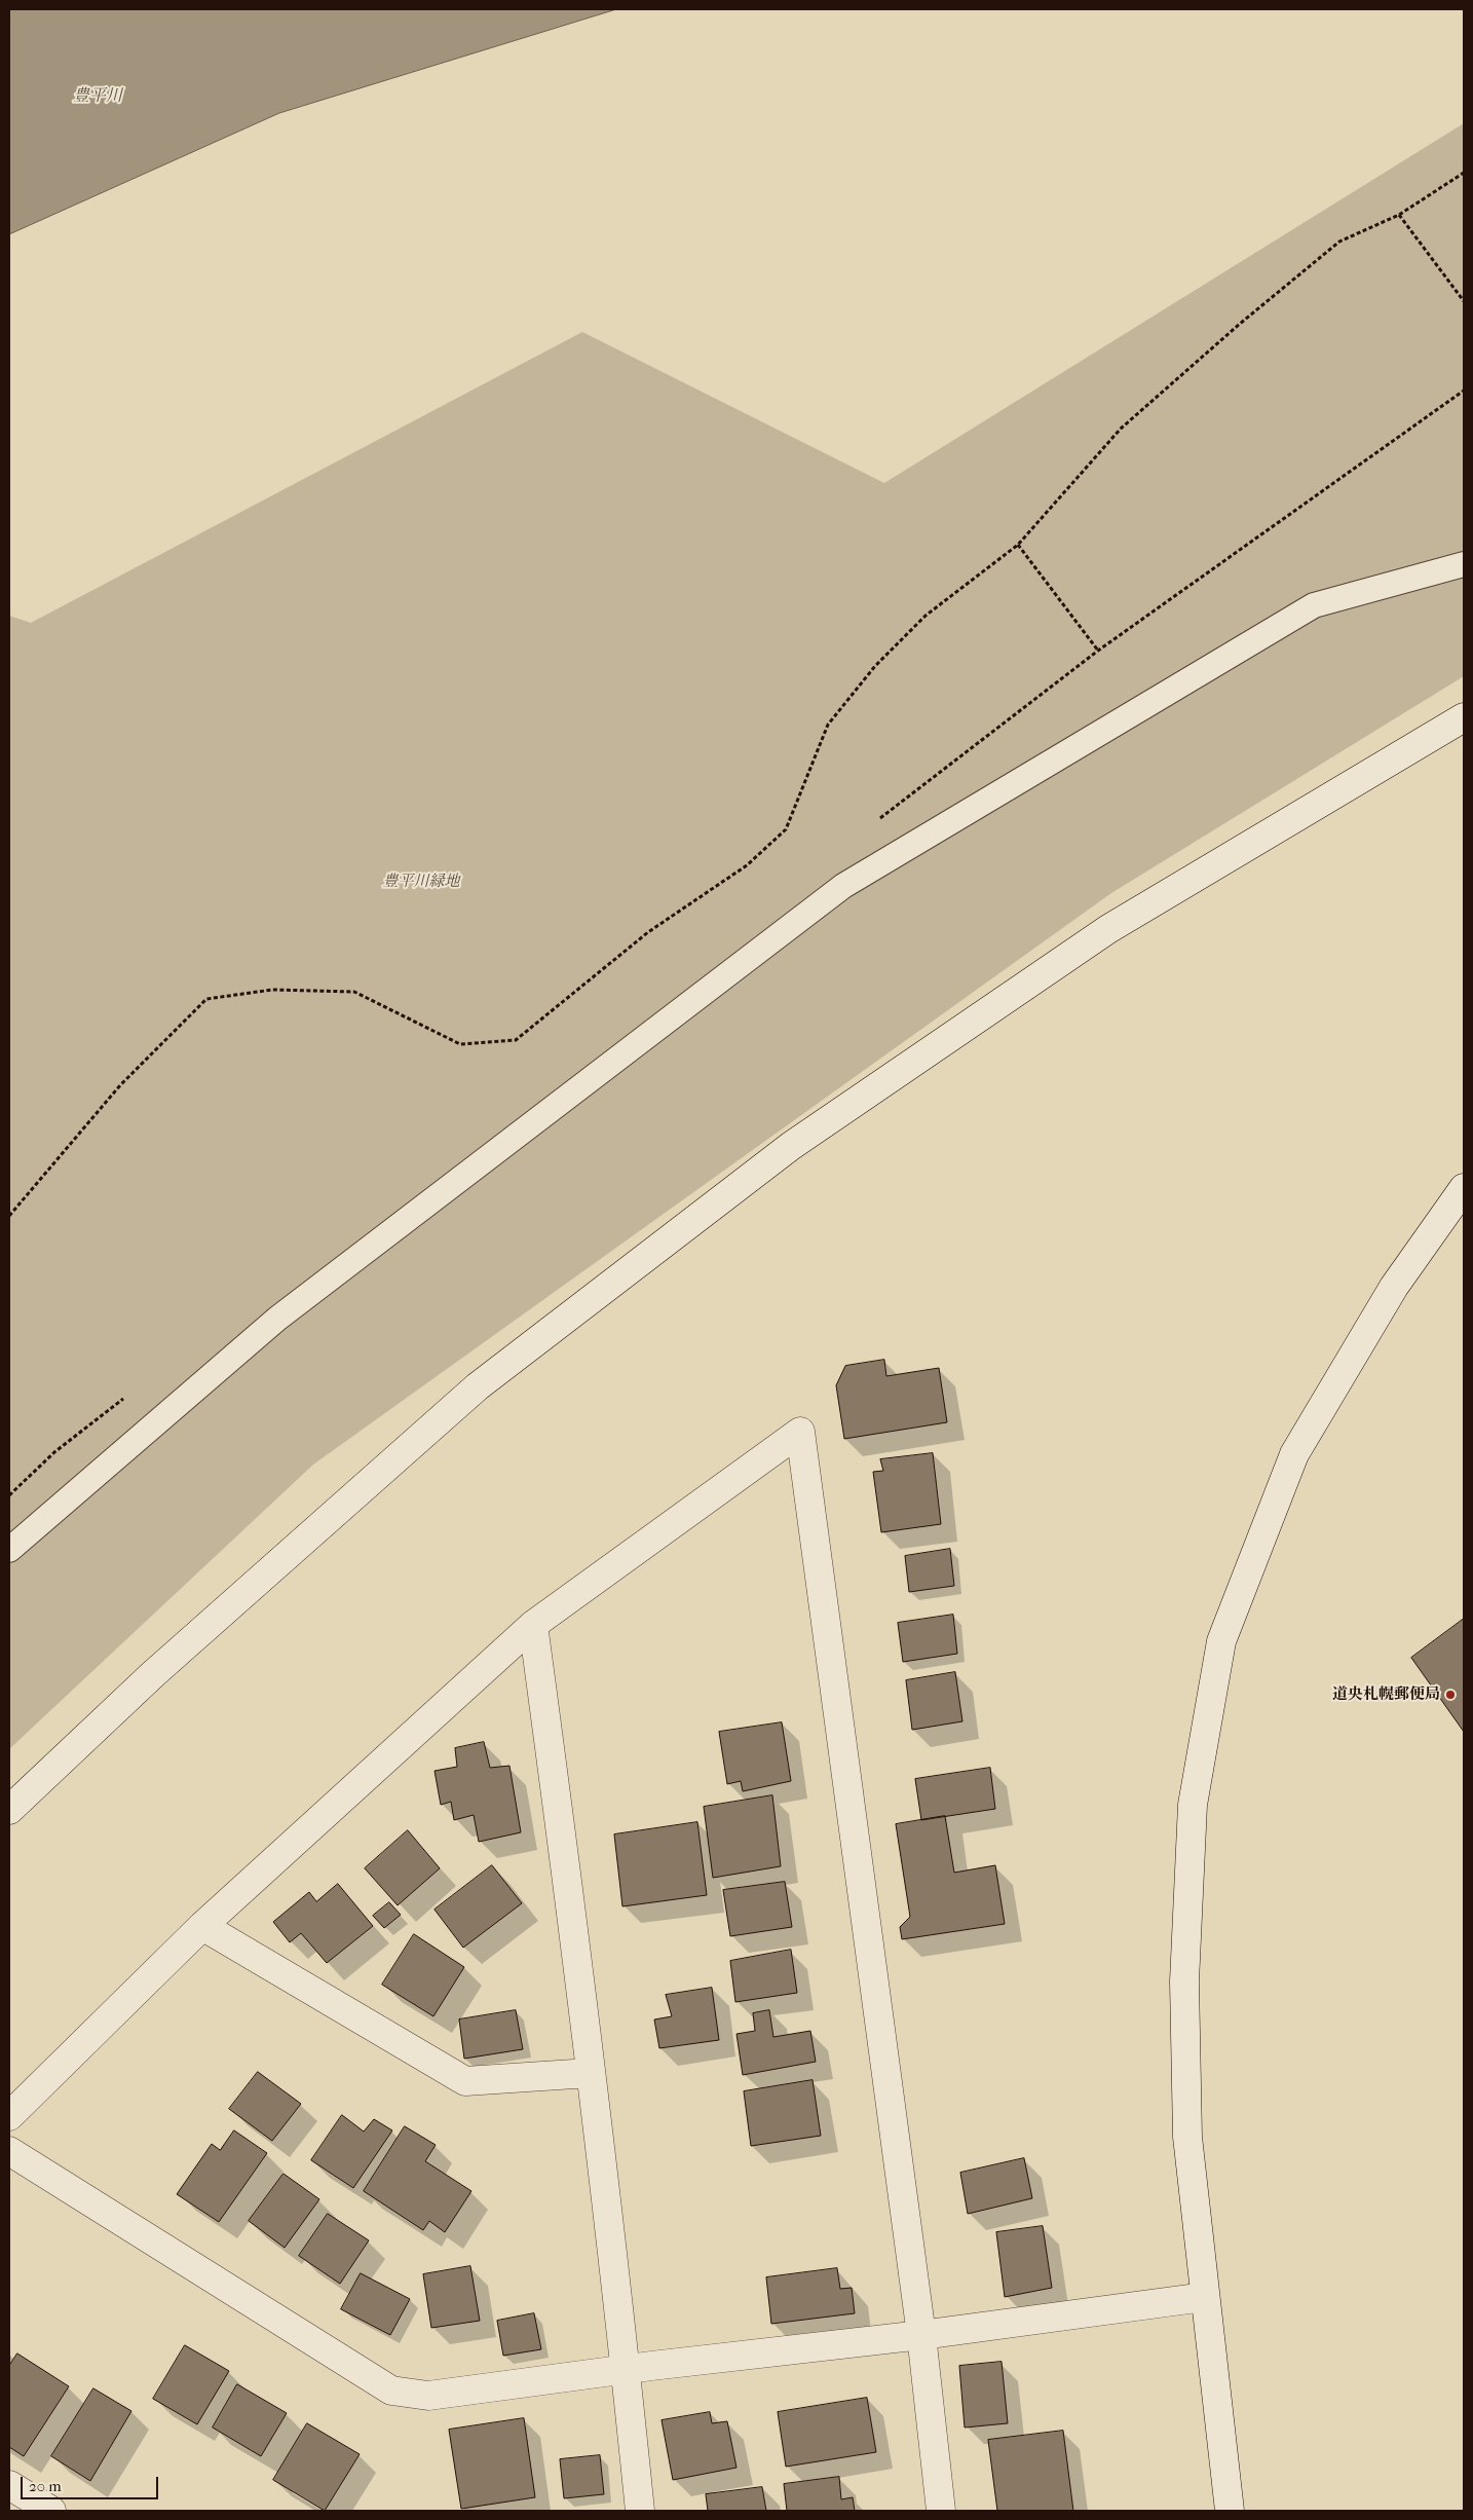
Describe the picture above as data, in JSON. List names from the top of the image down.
{
  "water": ["豊平川"],
  "parks": ["豊平川緑地"],
  "places": ["道央札幌郵便局"],
  "scale_bar": "20 m"
}
